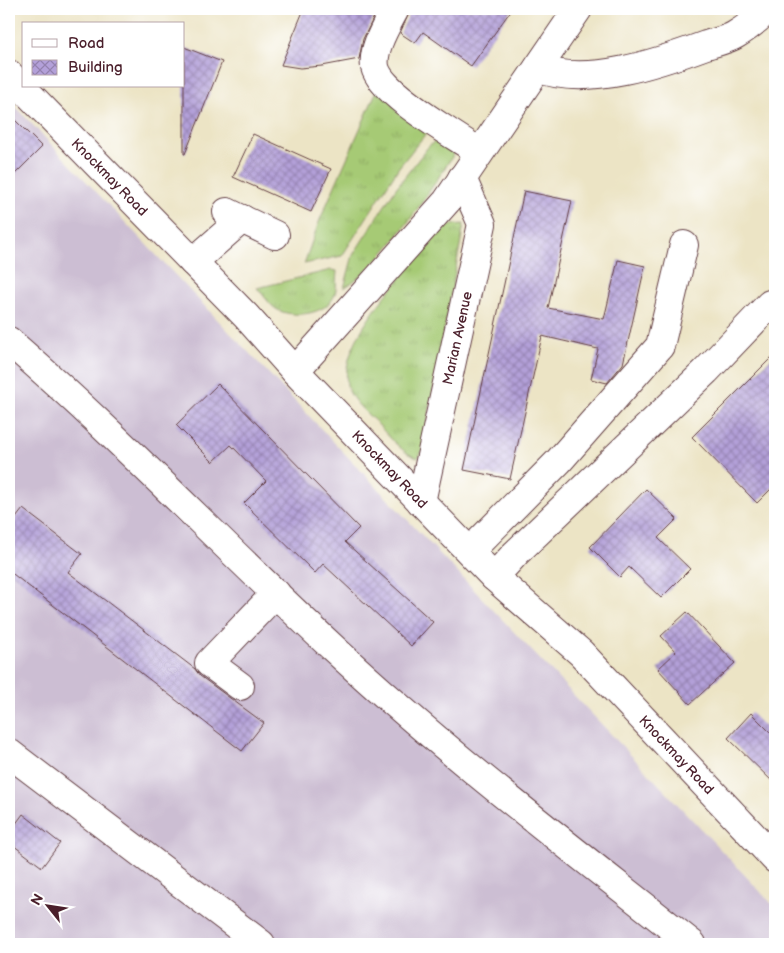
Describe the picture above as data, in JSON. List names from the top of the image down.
{
  "streets": {
    "street": ["Knockmay Road", "Marian Avenue"]
  },
  "crossings": [
    ["Knockmay Road", "Marian Avenue"]
  ],
  "legend": ["Road", "Building"],
  "north": "top left"
}
